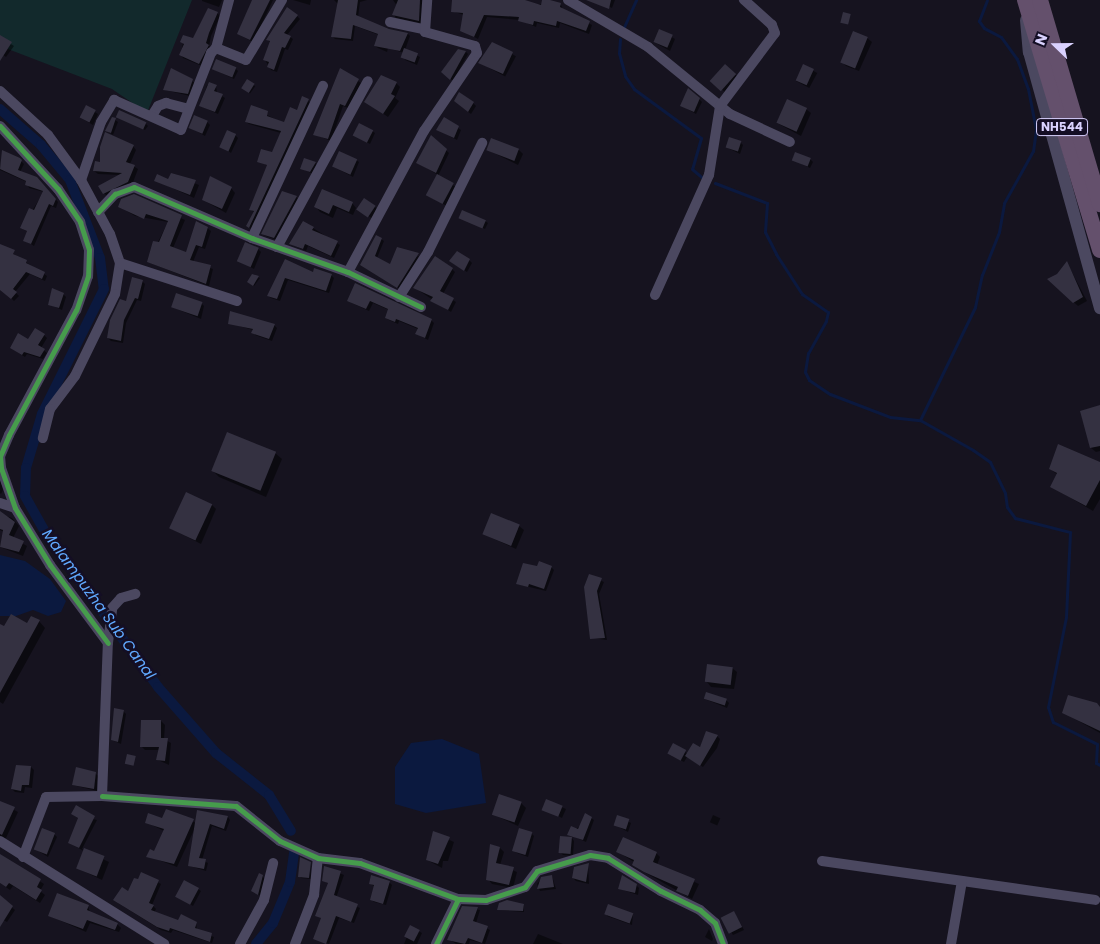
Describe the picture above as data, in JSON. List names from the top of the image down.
{
  "streets": {
    "highway": ["NH544"]
  },
  "water": ["Malampuzha Sub Canal"],
  "north": "left"
}
